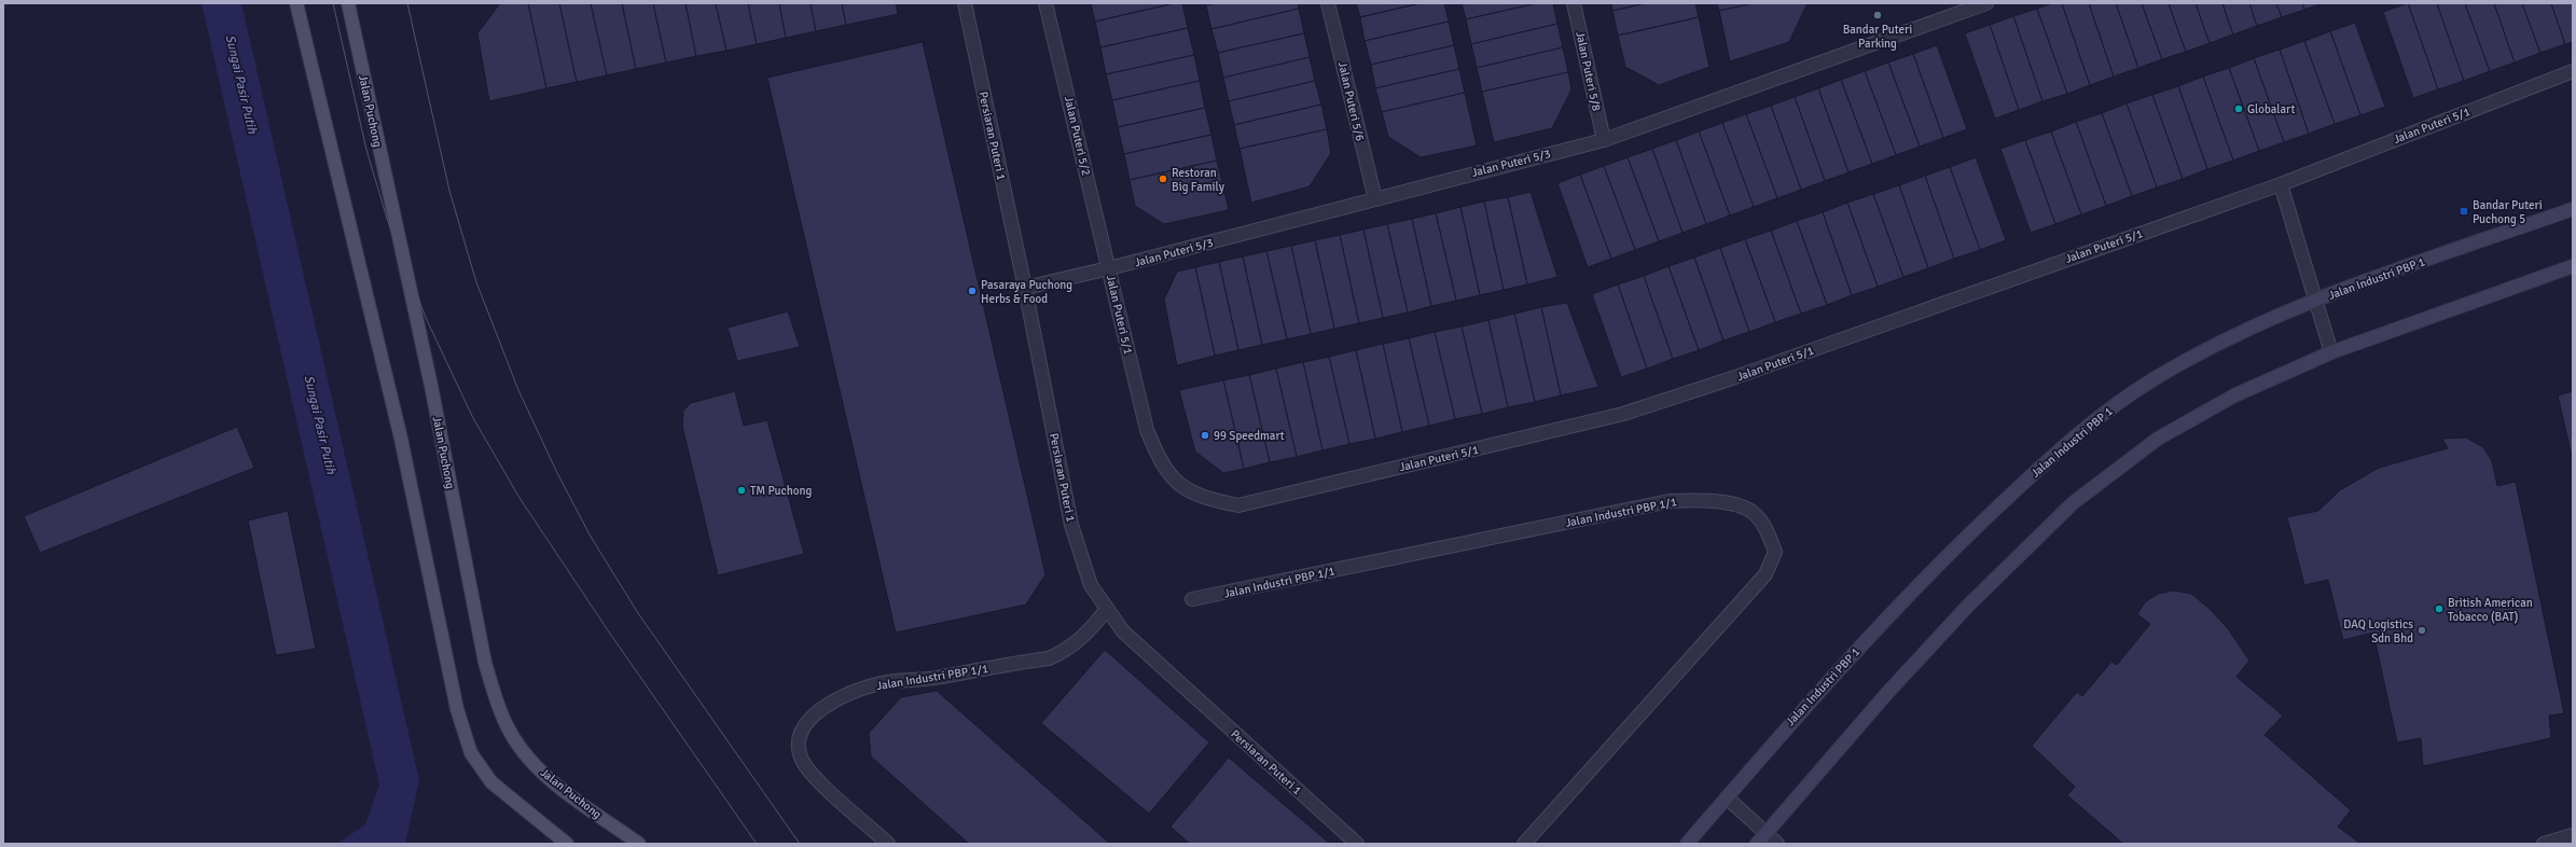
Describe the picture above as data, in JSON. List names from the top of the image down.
{
  "streets": {
    "main road": ["Jalan Puchong", "Jalan Industri PBP 1"],
    "street": [
      "Jalan Puteri 5/8",
      "Jalan Puteri 5/6",
      "Jalan Puteri 5/1",
      "Persiaran Puteri 1",
      "Jalan Puteri 5/2",
      "Jalan Puteri 5/3",
      "Jalan Industri PBP 1/1"
    ]
  },
  "crossings": [
    ["Jalan Puteri 5/8", "Jalan Puteri 5/3"],
    ["Jalan Puteri 5/6", "Jalan Puteri 5/3"],
    ["Jalan Puteri 5/1", "Jalan Puteri 5/2"],
    ["Jalan Puteri 5/1", "Jalan Puteri 5/3"],
    ["Persiaran Puteri 1", "Jalan Puteri 5/3"],
    ["Persiaran Puteri 1", "Jalan Industri PBP 1/1"],
    ["Jalan Puteri 5/2", "Jalan Puteri 5/3"]
  ],
  "water": ["Sungai Pasir Putih"],
  "places": {
    "other": [
      "Bandar Puteri Parking",
      "Globalart",
      "Restoran Big Family",
      "Pasaraya Puchong Herbs & Food",
      "99 Speedmart",
      "TM Puchong",
      "British American Tobacco (BAT)",
      "DAQ Logistics Sdn Bhd"
    ],
    "transit": ["Bandar Puteri Puchong 5"]
  }
}
